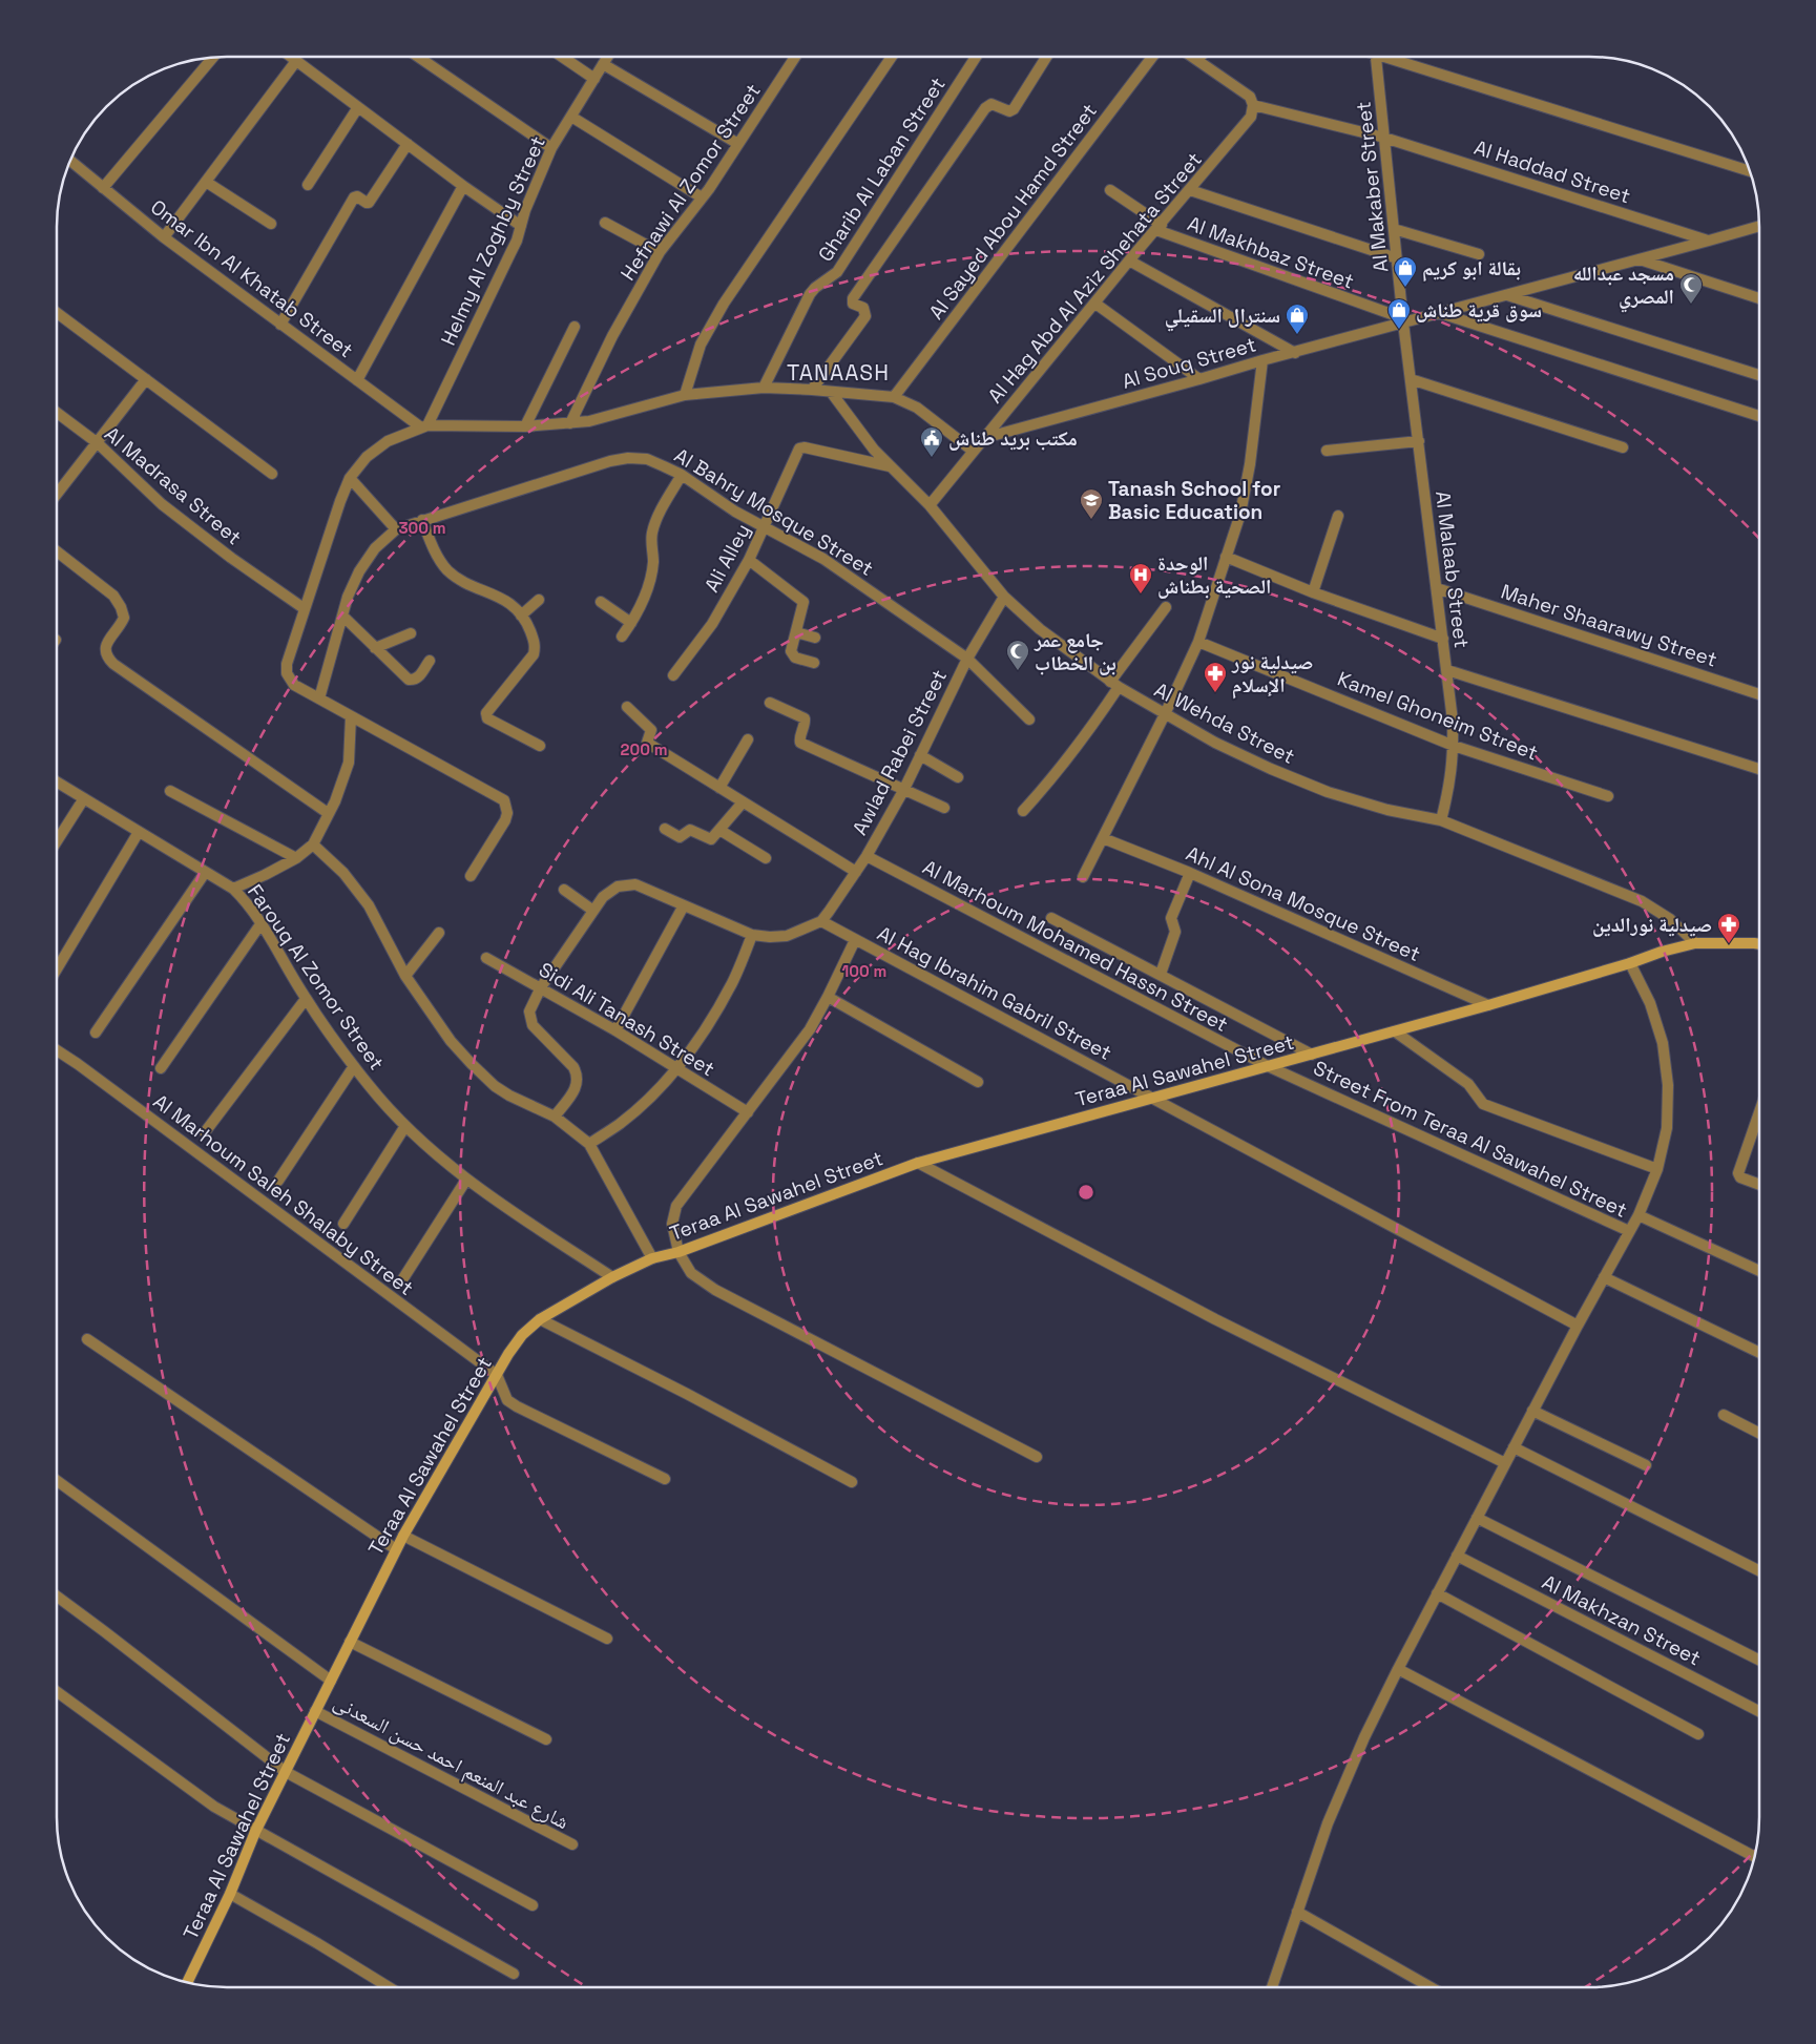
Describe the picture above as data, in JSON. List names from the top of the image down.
{
  "streets": {
    "main road": ["Teraa Al Sawahel Street"],
    "street": [
      "Gharib Al Laban Street",
      "Al Haddad Street",
      "Hefnawi Al Zomor Street",
      "Al Makaber Street",
      "Al Sayed Abou Hamd Street",
      "Helmy Al Zoghby Street",
      "Al Makhbaz Street",
      "Al Hag Abd Al Aziz Shehata Street",
      "Omar Ibn Al Khatab Street",
      "Al Souq Street",
      "Al Madrasa Street",
      "Al Bahry Mosque Street",
      "Ali Alley",
      "Al Malaab Street",
      "Maher Shaarawy Street",
      "Kamel Ghoneim Street",
      "Al Wehda Street",
      "Awlad Rabei Street",
      "Ahl Al Sona Mosque Street",
      "Al Marhoum Mohamed Hassn Street",
      "Farouq Al Zomor Street",
      "Al Hag Ibrahim Gabril Street",
      "Sidi Ali Tanash Street",
      "Street From Teraa Al Sawahel Street",
      "Al Marhoum Saleh Shalaby Street",
      "Al Makhzan Street",
      "شارع عبد المنعم احمد حسن السعدنى"
    ]
  },
  "crossings": [
    ["Al Haddad Street", "Al Makaber Street"],
    ["Al Haddad Street", "Al Hag Abd Al Aziz Shehata Street"],
    ["Al Haddad Street", "Al Souq Street"],
    ["Al Makaber Street", "Al Makhbaz Street"],
    ["Al Makaber Street", "Al Souq Street"],
    ["Al Makaber Street", "Al Malaab Street"],
    ["Helmy Al Zoghby Street", "Omar Ibn Al Khatab Street"],
    ["Al Makhbaz Street", "Al Hag Abd Al Aziz Shehata Street"],
    ["Al Makhbaz Street", "Al Souq Street"],
    ["Al Makhbaz Street", "Al Malaab Street"],
    ["Al Hag Abd Al Aziz Shehata Street", "Al Souq Street"],
    ["Al Hag Abd Al Aziz Shehata Street", "Al Wehda Street"],
    ["Al Souq Street", "Al Malaab Street"],
    ["Al Bahry Mosque Street", "Ali Alley"],
    ["Al Bahry Mosque Street", "Awlad Rabei Street"],
    ["Ali Alley", "Al Wehda Street"],
    ["Al Malaab Street", "Maher Shaarawy Street"],
    ["Al Malaab Street", "Kamel Ghoneim Street"],
    ["Al Malaab Street", "Al Wehda Street"],
    ["Al Wehda Street", "Awlad Rabei Street"],
    ["Al Wehda Street", "Teraa Al Sawahel Street"],
    ["Awlad Rabei Street", "Al Marhoum Mohamed Hassn Street"],
    ["Awlad Rabei Street", "Al Hag Ibrahim Gabril Street"],
    ["Ahl Al Sona Mosque Street", "Teraa Al Sawahel Street"],
    ["Al Marhoum Mohamed Hassn Street", "Teraa Al Sawahel Street"],
    ["Al Marhoum Mohamed Hassn Street", "Street From Teraa Al Sawahel Street"],
    ["Farouq Al Zomor Street", "Teraa Al Sawahel Street"],
    ["Al Hag Ibrahim Gabril Street", "Teraa Al Sawahel Street"],
    ["Teraa Al Sawahel Street", "Street From Teraa Al Sawahel Street"],
    ["Teraa Al Sawahel Street", "Al Marhoum Saleh Shalaby Street"],
    ["Teraa Al Sawahel Street", "شارع عبد المنعم احمد حسن السعدنى"]
  ],
  "districts": ["TANAASH"],
  "places": {
    "shop": ["بقالة ابو كريم", "سوق قرية طناش", "سنترال السقيلي"],
    "mosque": ["مسجد عبدالله المصري", "جامع عمر بن الخطاب"],
    "public building": ["مكتب بريد طناش"],
    "school or university": ["Tanash School for Basic Education"],
    "hospital": ["الوحدة الصحية بطناش"],
    "pharmacy": ["صيدلية نور الإسلام", "صيدلية نورالدين"]
  },
  "rings": ["300 m", "200 m", "100 m"]
}
